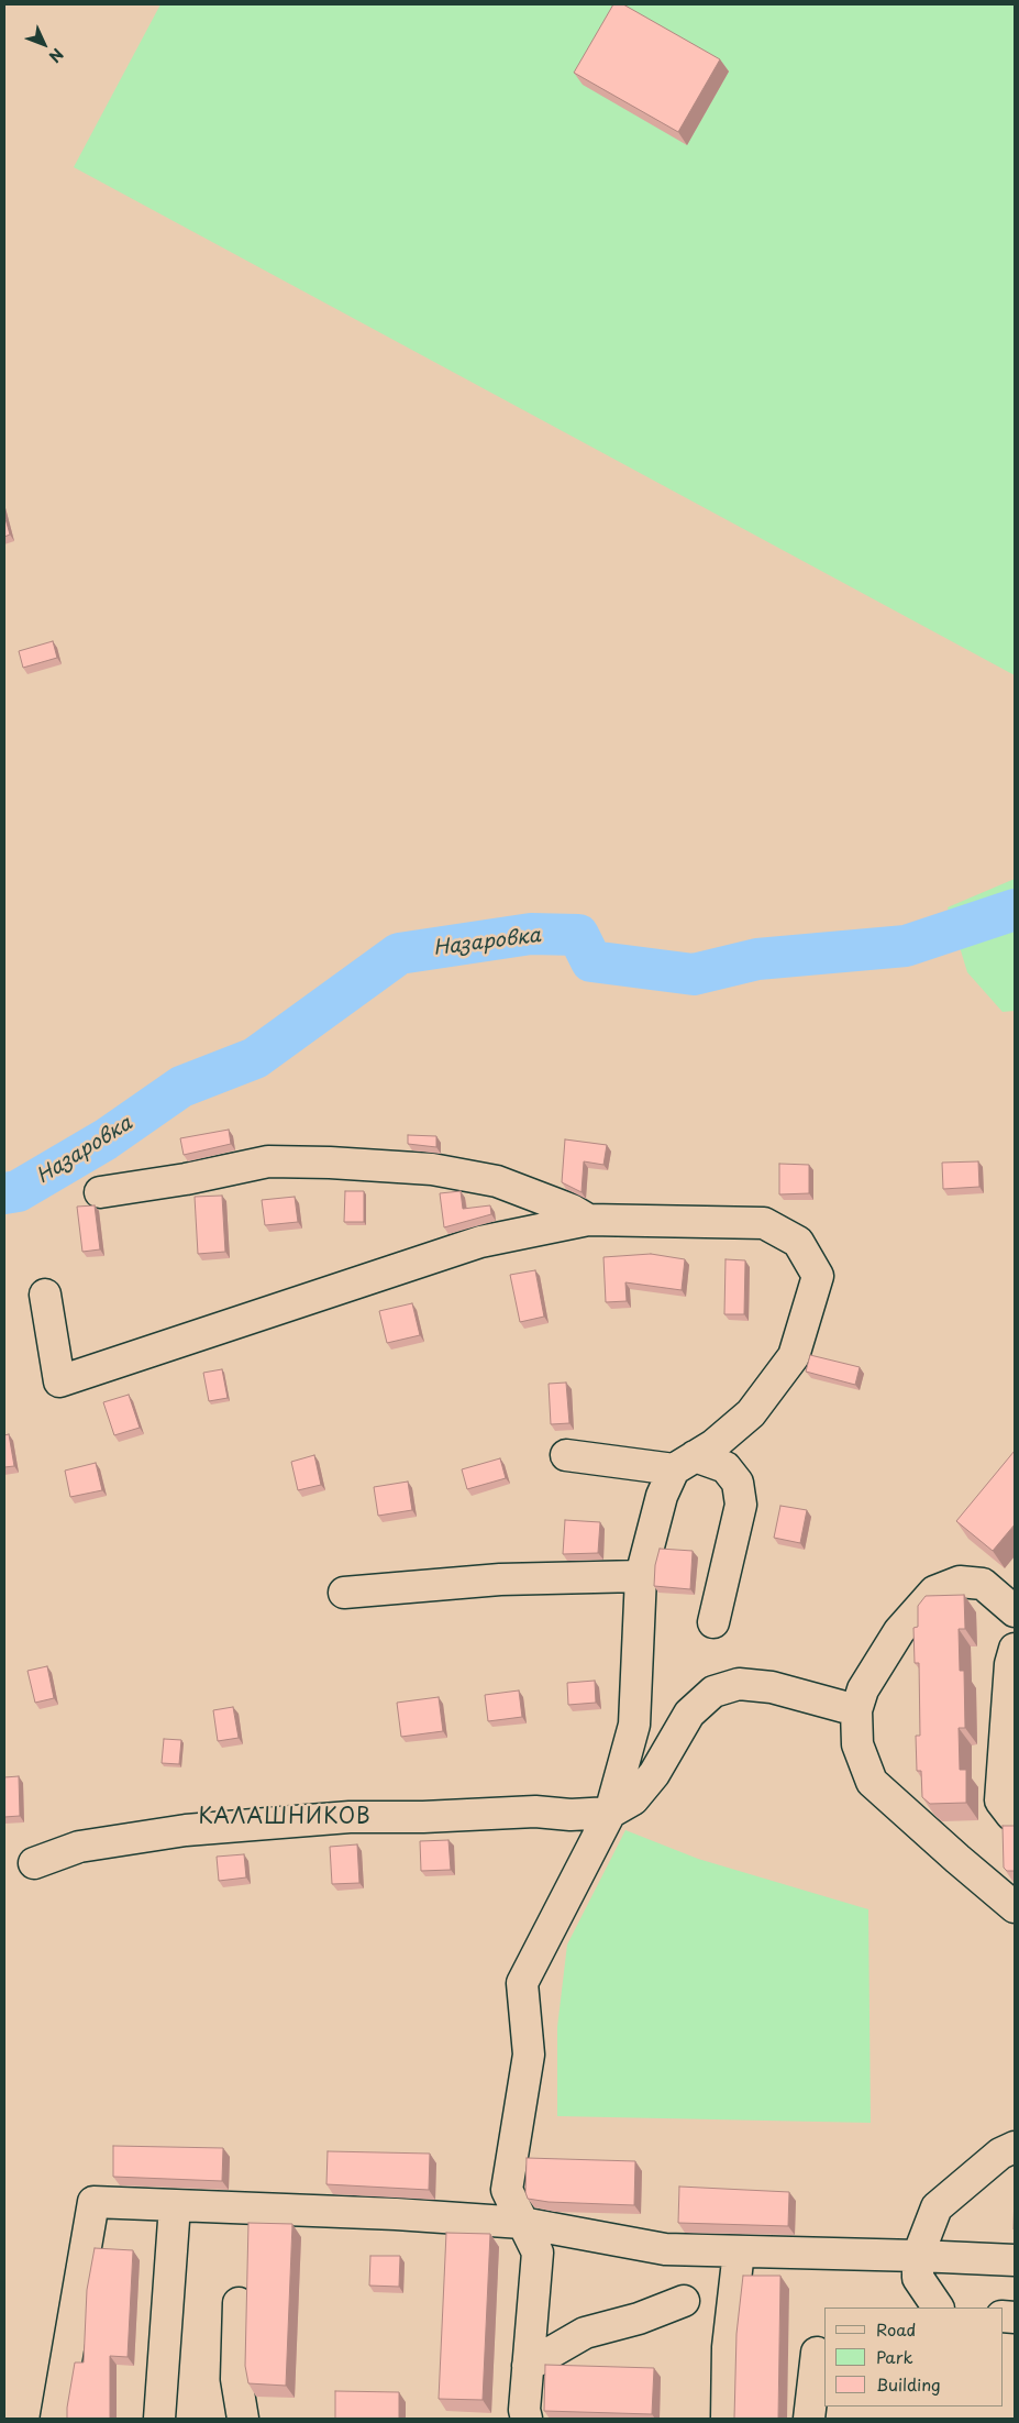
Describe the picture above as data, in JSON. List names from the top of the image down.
{
  "districts": ["КАЛАШНИКОВ"],
  "water": ["Назаровка"],
  "legend": ["Road", "Park", "Building"],
  "north": "bottom right"
}
